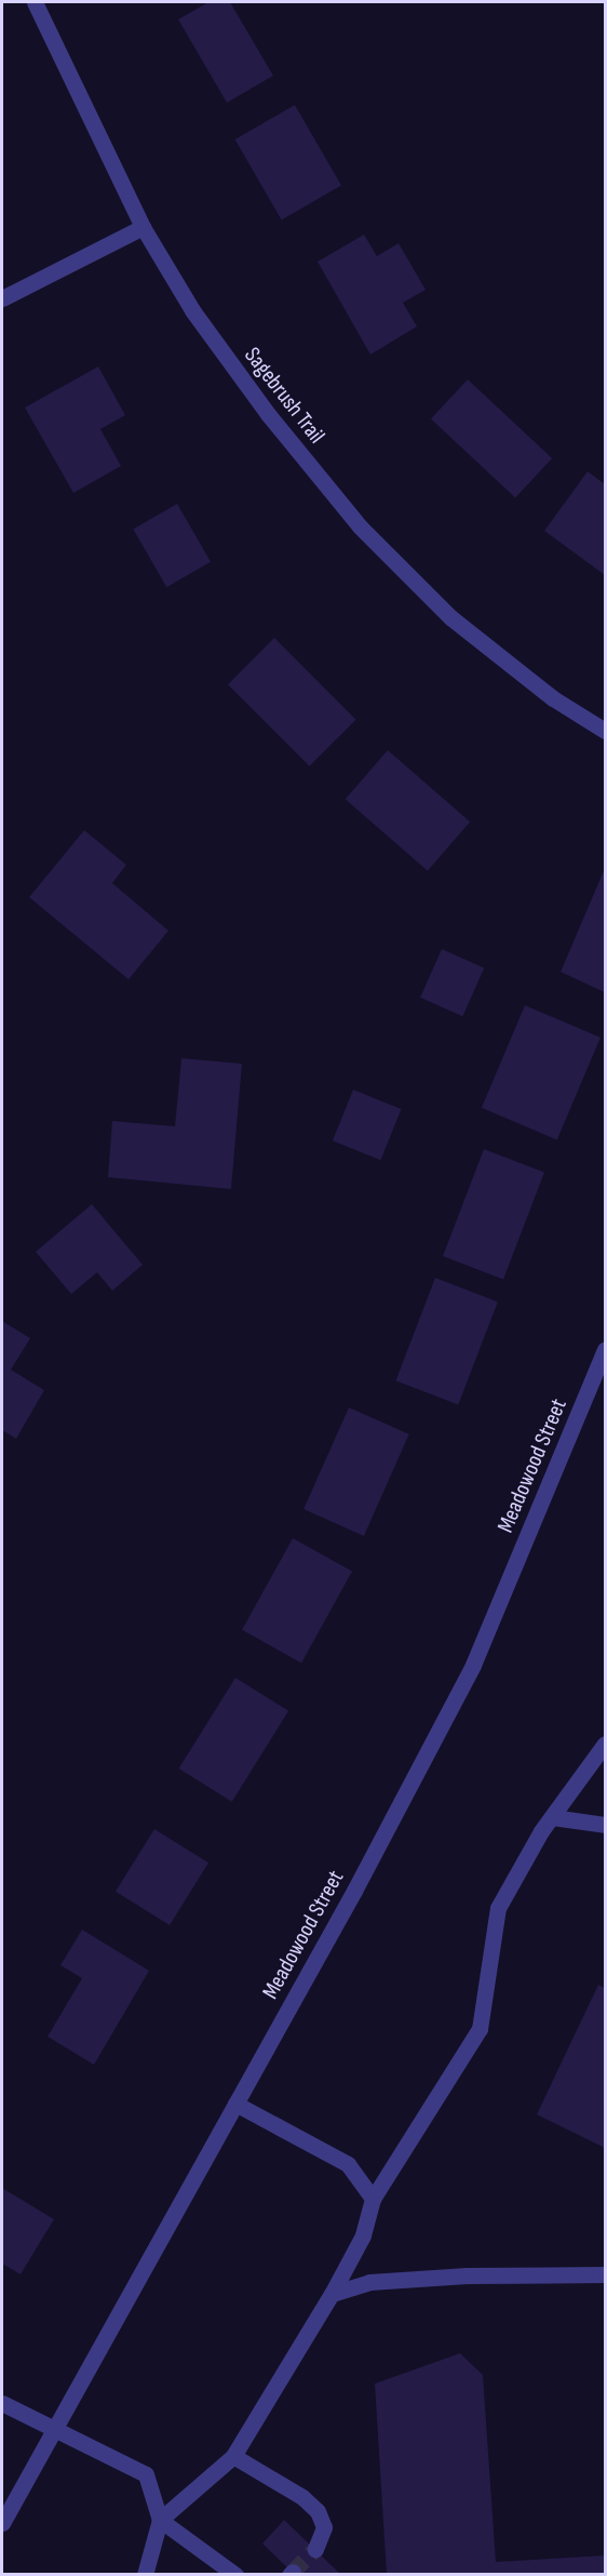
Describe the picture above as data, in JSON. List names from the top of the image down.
{
  "streets": {
    "street": ["Sagebrush Trail", "Meadowood Street"]
  }
}
